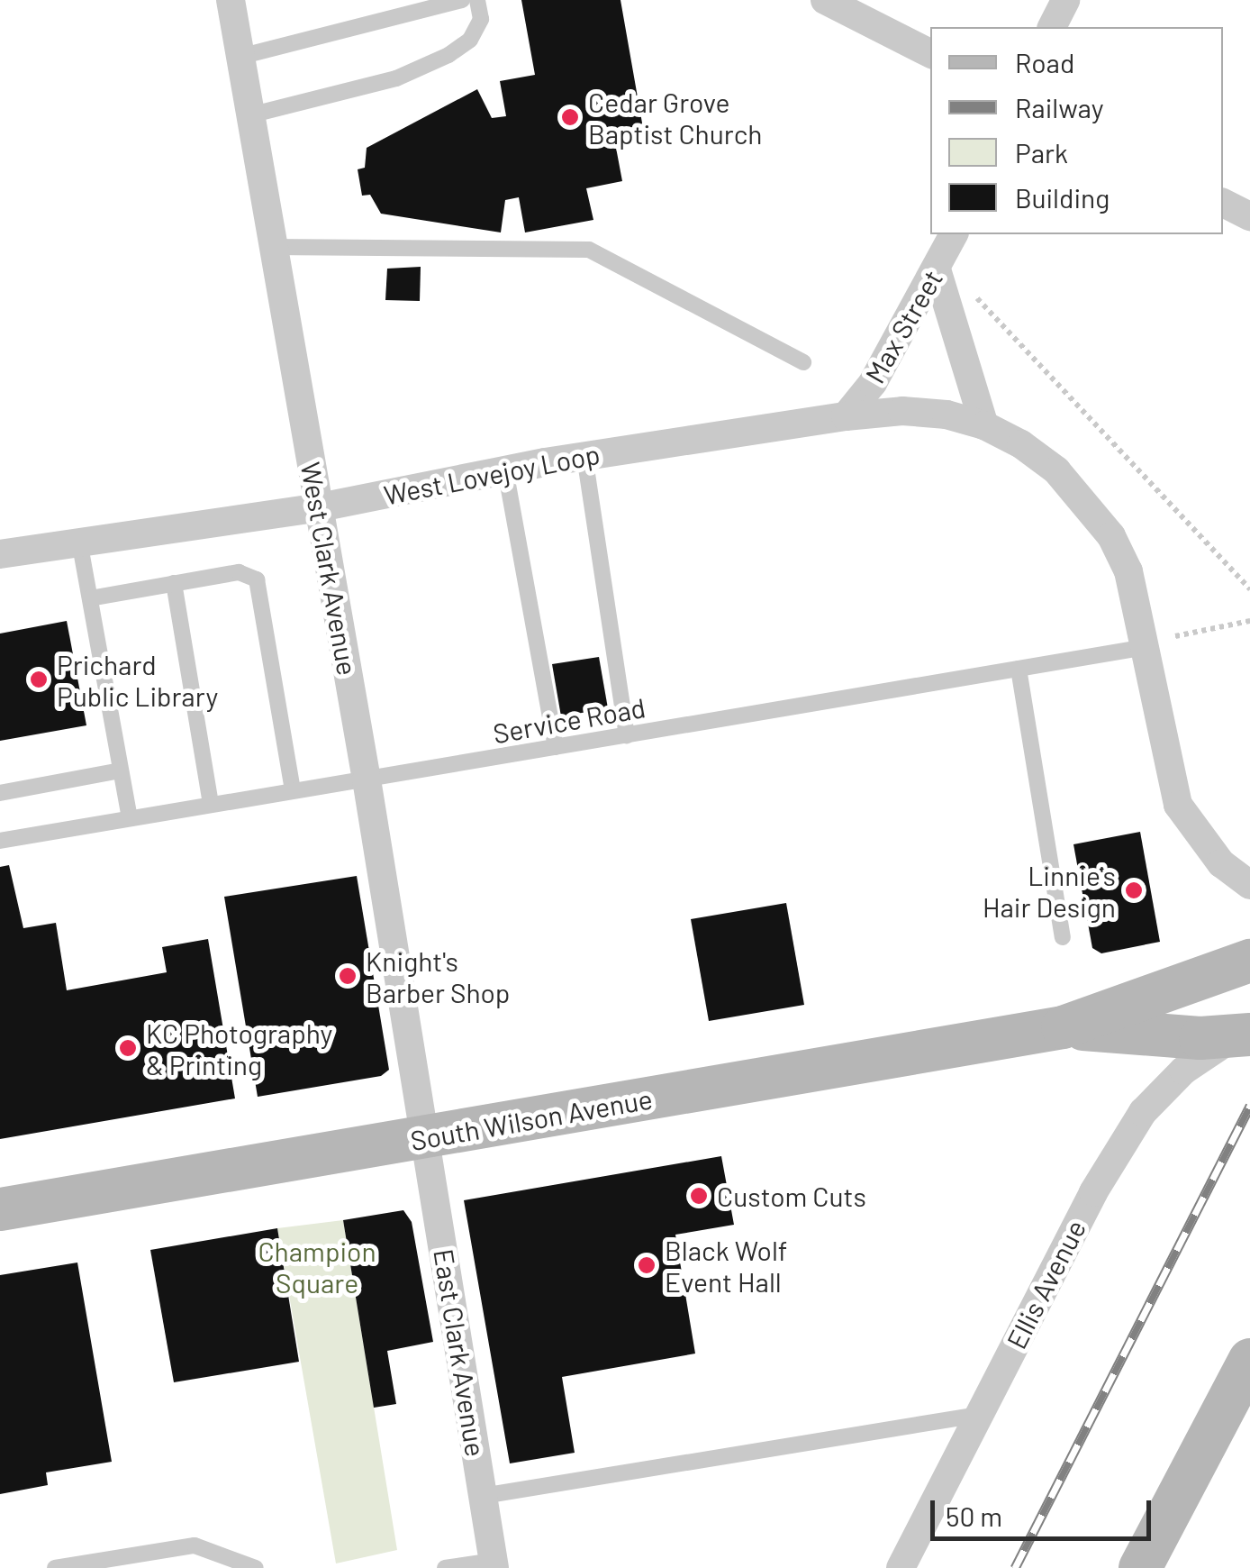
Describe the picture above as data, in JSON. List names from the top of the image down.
{
  "streets": {
    "main road": ["South Wilson Avenue"],
    "street": [
      "Max Street",
      "West Lovejoy Loop",
      "West Clark Avenue",
      "Ellis Avenue",
      "East Clark Avenue"
    ],
    "lane": ["Service Road"]
  },
  "crossings": [
    ["Max Street", "West Lovejoy Loop"],
    ["West Lovejoy Loop", "West Clark Avenue"],
    ["West Clark Avenue", "Service Road"],
    ["West Clark Avenue", "South Wilson Avenue"],
    ["West Clark Avenue", "East Clark Avenue"],
    ["South Wilson Avenue", "Ellis Avenue"],
    ["South Wilson Avenue", "East Clark Avenue"]
  ],
  "parks": ["Champion Square"],
  "places": [
    "Cedar Grove Baptist Church",
    "Prichard Public Library",
    "Linnie's Hair Design",
    "Knight's Barber Shop",
    "KC Photography & Printing",
    "Custom Cuts",
    "Black Wolf Event Hall"
  ],
  "legend": [
    "Road",
    "Railway",
    "Park",
    "Building"
  ],
  "scale_bar": "50 m"
}
